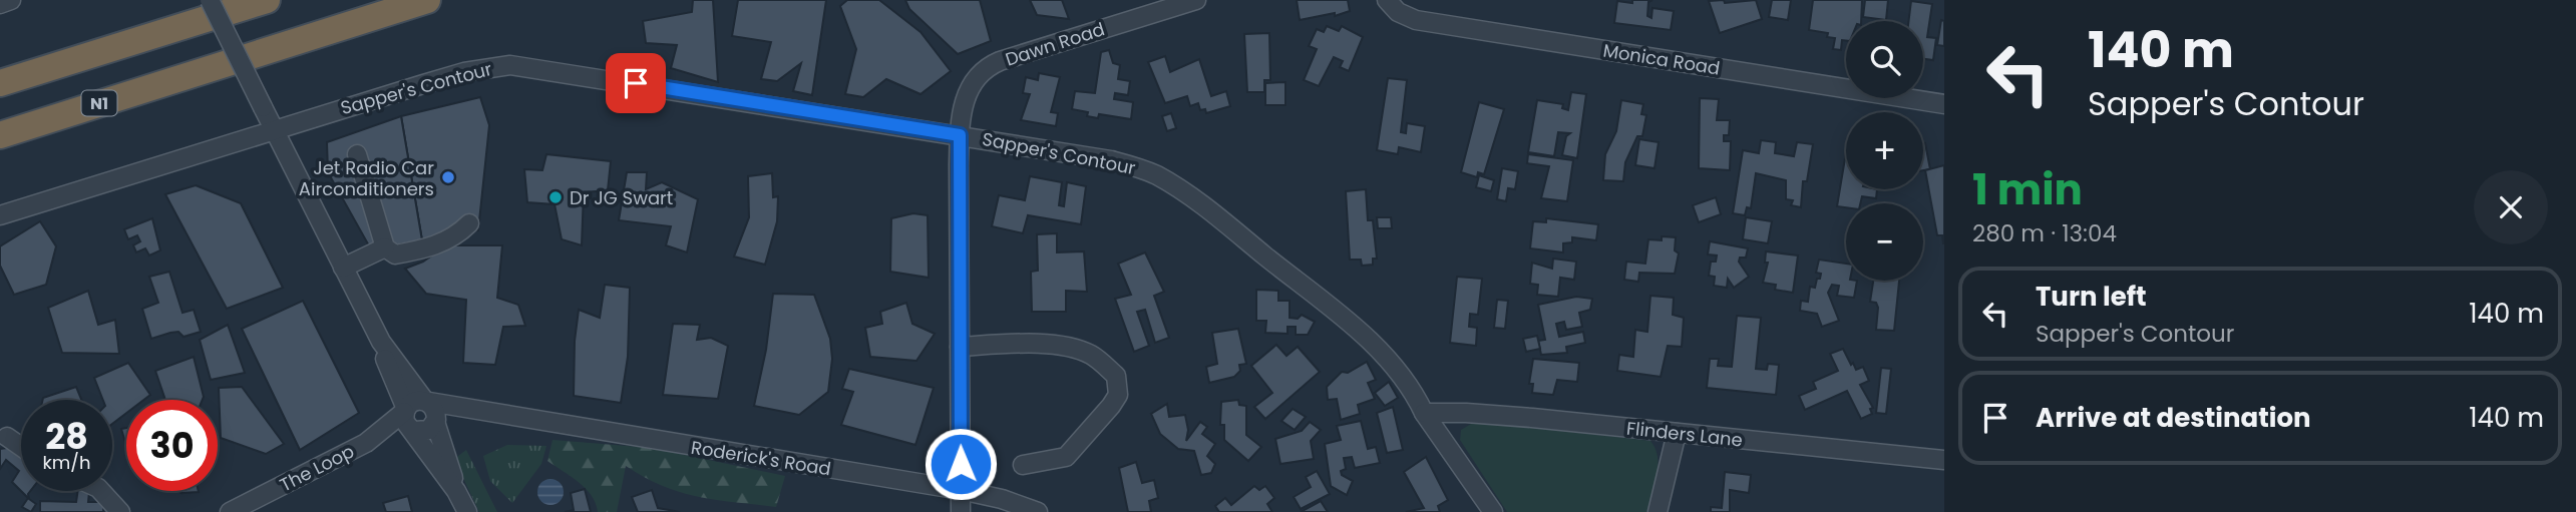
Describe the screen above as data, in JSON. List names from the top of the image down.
{
  "streets": {
    "highway": ["N1"],
    "street": [
      "Dawn Road",
      "Monica Road",
      "Sapper's Contour",
      "Flinders Lane",
      "Roderick's Road",
      "The Loop"
    ]
  },
  "crossings": [
    ["Dawn Road", "Sapper's Contour"],
    ["Dawn Road", "Roderick's Road"],
    ["Sapper's Contour", "Flinders Lane"],
    ["Roderick's Road", "The Loop"]
  ],
  "places": ["Jet Radio Car Airconditioners", "Dr JG Swart"],
  "page": {
    "turn": ["140 m", "Sapper's Contour"],
    "map_buttons": ["+", "−"],
    "heading": ["1 min", "280 m · 13:04"],
    "list": [
      {
        "name": "Turn left",
        "note": "Sapper's Contour",
        "value": "140 m"
      },
      {
        "name": "Arrive at destination",
        "value": "140 m"
      }
    ],
    "speed": "28 km/h",
    "limit": "30"
  }
}
